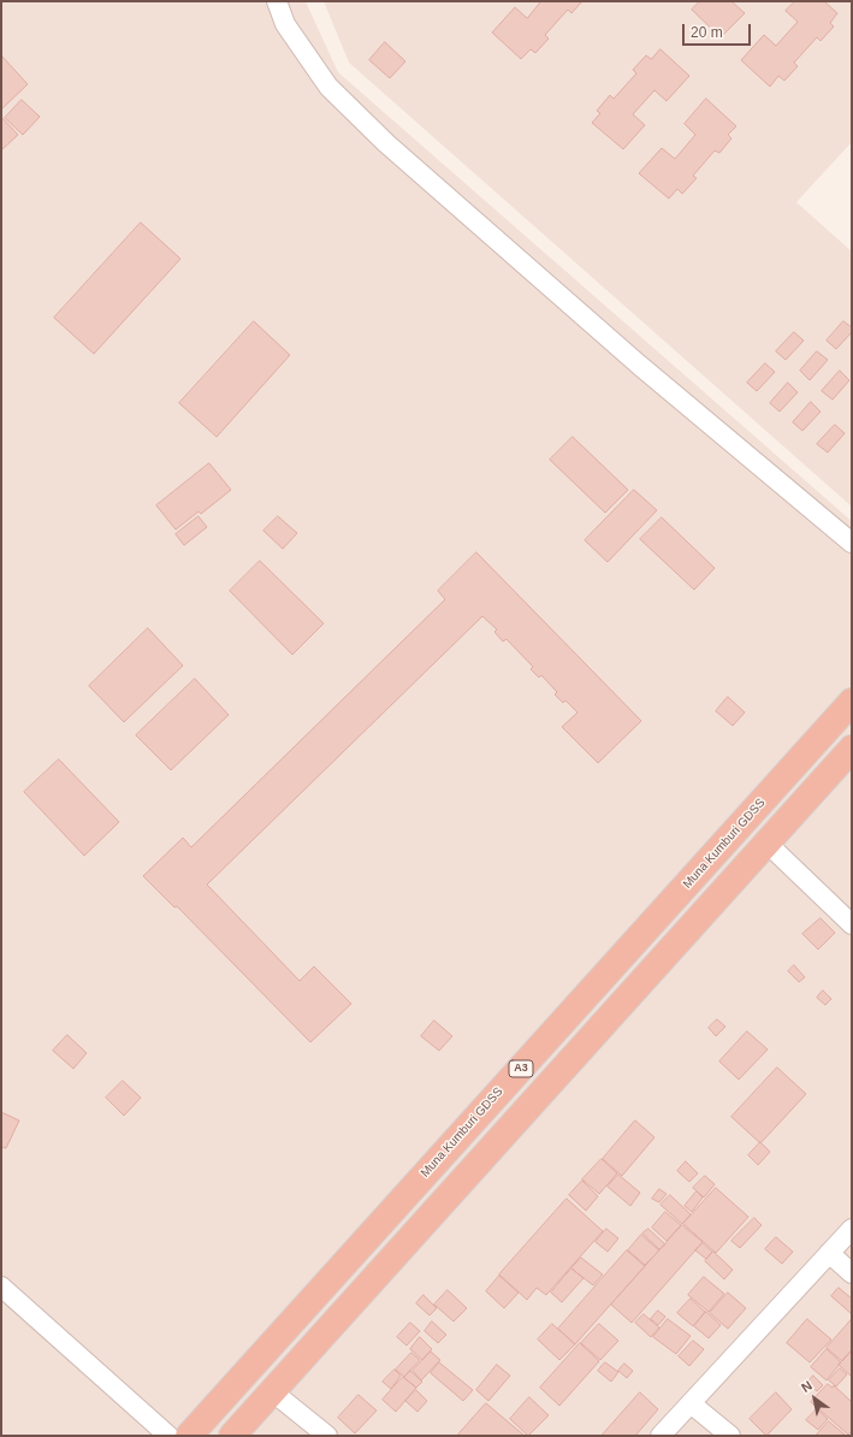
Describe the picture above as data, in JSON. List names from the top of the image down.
{
  "streets": {
    "highway": ["Muna Kumburi GDSS", "A3"]
  },
  "scale_bar": "20 m",
  "north": "top left"
}
